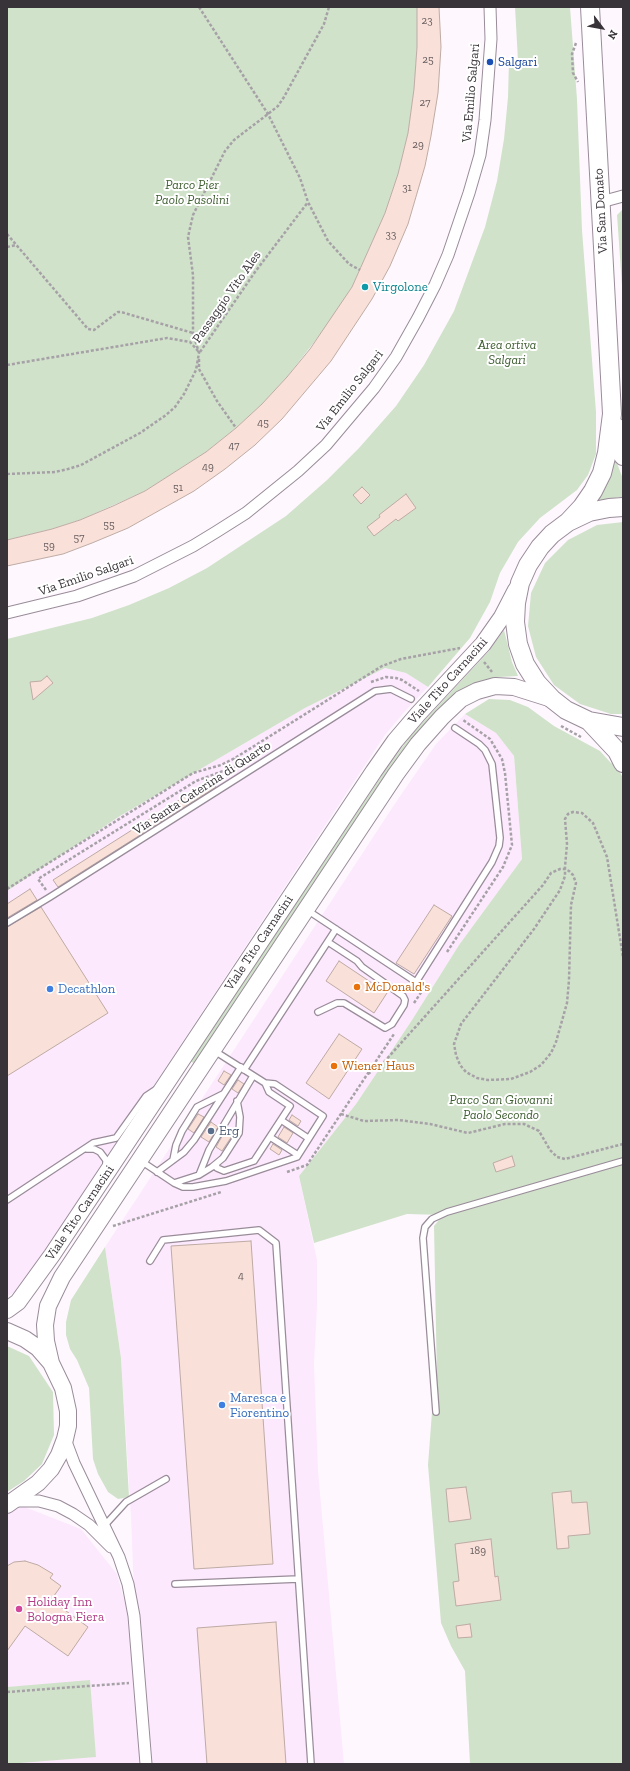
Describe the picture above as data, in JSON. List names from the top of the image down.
{
  "streets": {
    "main road": ["Via San Donato", "Viale Tito Carnacini"],
    "street": ["Via Emilio Salgari"],
    "lane": ["Via Santa Caterina di Quarto"],
    "path": ["Passaggio Vito Ales"]
  },
  "parks": ["Parco Pier Paolo Pasolini", "Area ortiva Salgari", "Parco San Giovanni Paolo Secondo"],
  "places": [
    "Salgari",
    "Virgolone",
    "McDonald's",
    "Decathlon",
    "Wiener Haus",
    "Erg",
    "Maresca e Fiorentino",
    "Holiday Inn Bologna Fiera"
  ],
  "house_numbers": [
    "23",
    "25",
    "27",
    "29",
    "31",
    "33",
    "45",
    "47",
    "49",
    "51",
    "55",
    "57",
    "59",
    "4",
    "189"
  ],
  "north": "bottom right"
}
